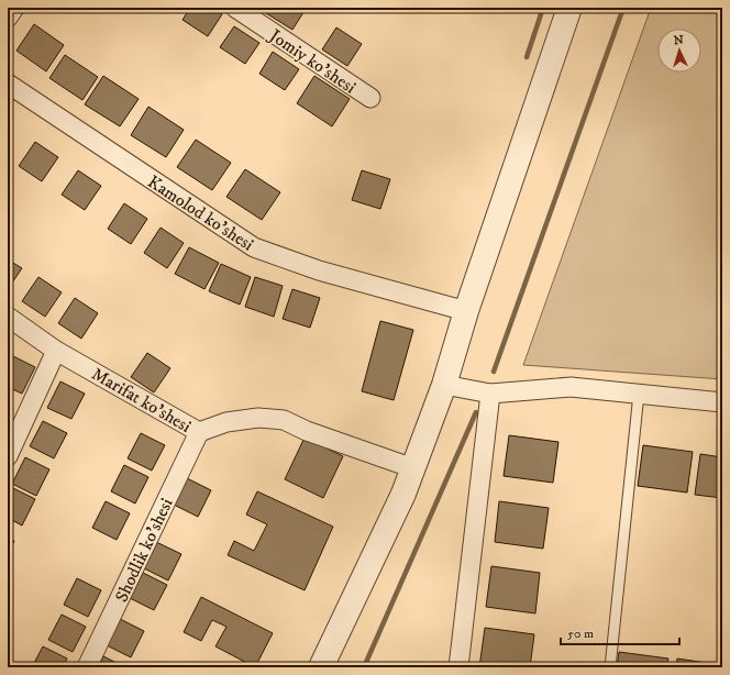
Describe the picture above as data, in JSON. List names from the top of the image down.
{
  "streets": {
    "street": [
      "Jomiy ko'shesi",
      "Kamolod ko'shesi",
      "Marifat ko'shesi",
      "Shodlik ko'shesi"
    ]
  },
  "crossings": [
    ["Marifat ko'shesi", "Shodlik ko'shesi"]
  ],
  "scale_bar": "50 m",
  "north": "top"
}
